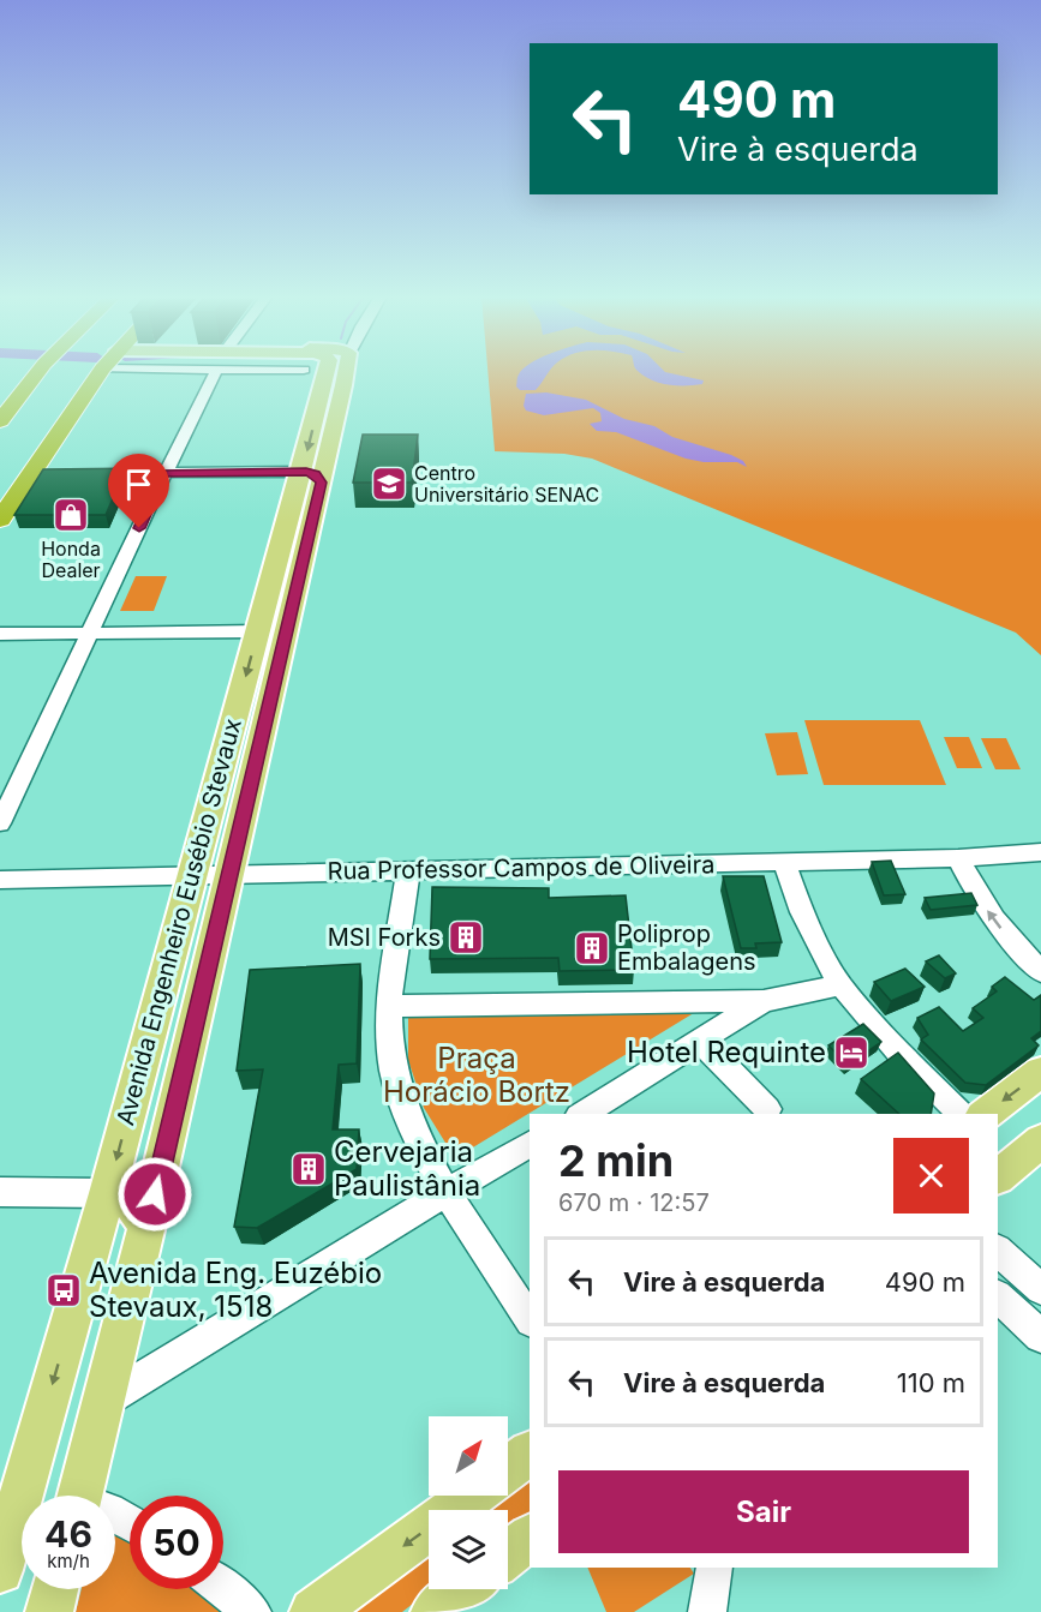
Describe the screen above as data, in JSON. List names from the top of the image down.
{
  "streets": {
    "main road": ["Avenida Engenheiro Eusébio Stevaux"],
    "street": ["Rua Professor Campos de Oliveira"]
  },
  "crossings": [
    ["Rua Professor Campos de Oliveira", "Avenida Engenheiro Eusébio Stevaux"]
  ],
  "parks": ["Praça Horácio Bortz"],
  "places": {
    "school or university": ["Centro Universitário SENAC"],
    "shop": ["Honda Dealer"],
    "building": ["MSI Forks", "Poliprop Embalagens", "Cervejaria Paulistânia"],
    "hotel": ["Hotel Requinte"],
    "bus stop": ["Avenida Eng. Euzébio Stevaux, 1518"]
  },
  "north": "top right",
  "page": {
    "turn": ["490 m", "Vire à esquerda"],
    "heading": ["2 min", "670 m · 12:57"],
    "list": [
      {
        "name": "Vire à esquerda",
        "value": "490 m"
      },
      {
        "name": "Vire à esquerda",
        "value": "110 m"
      }
    ],
    "buttons": "Sair",
    "speed": "46 km/h",
    "limit": "50"
  }
}
